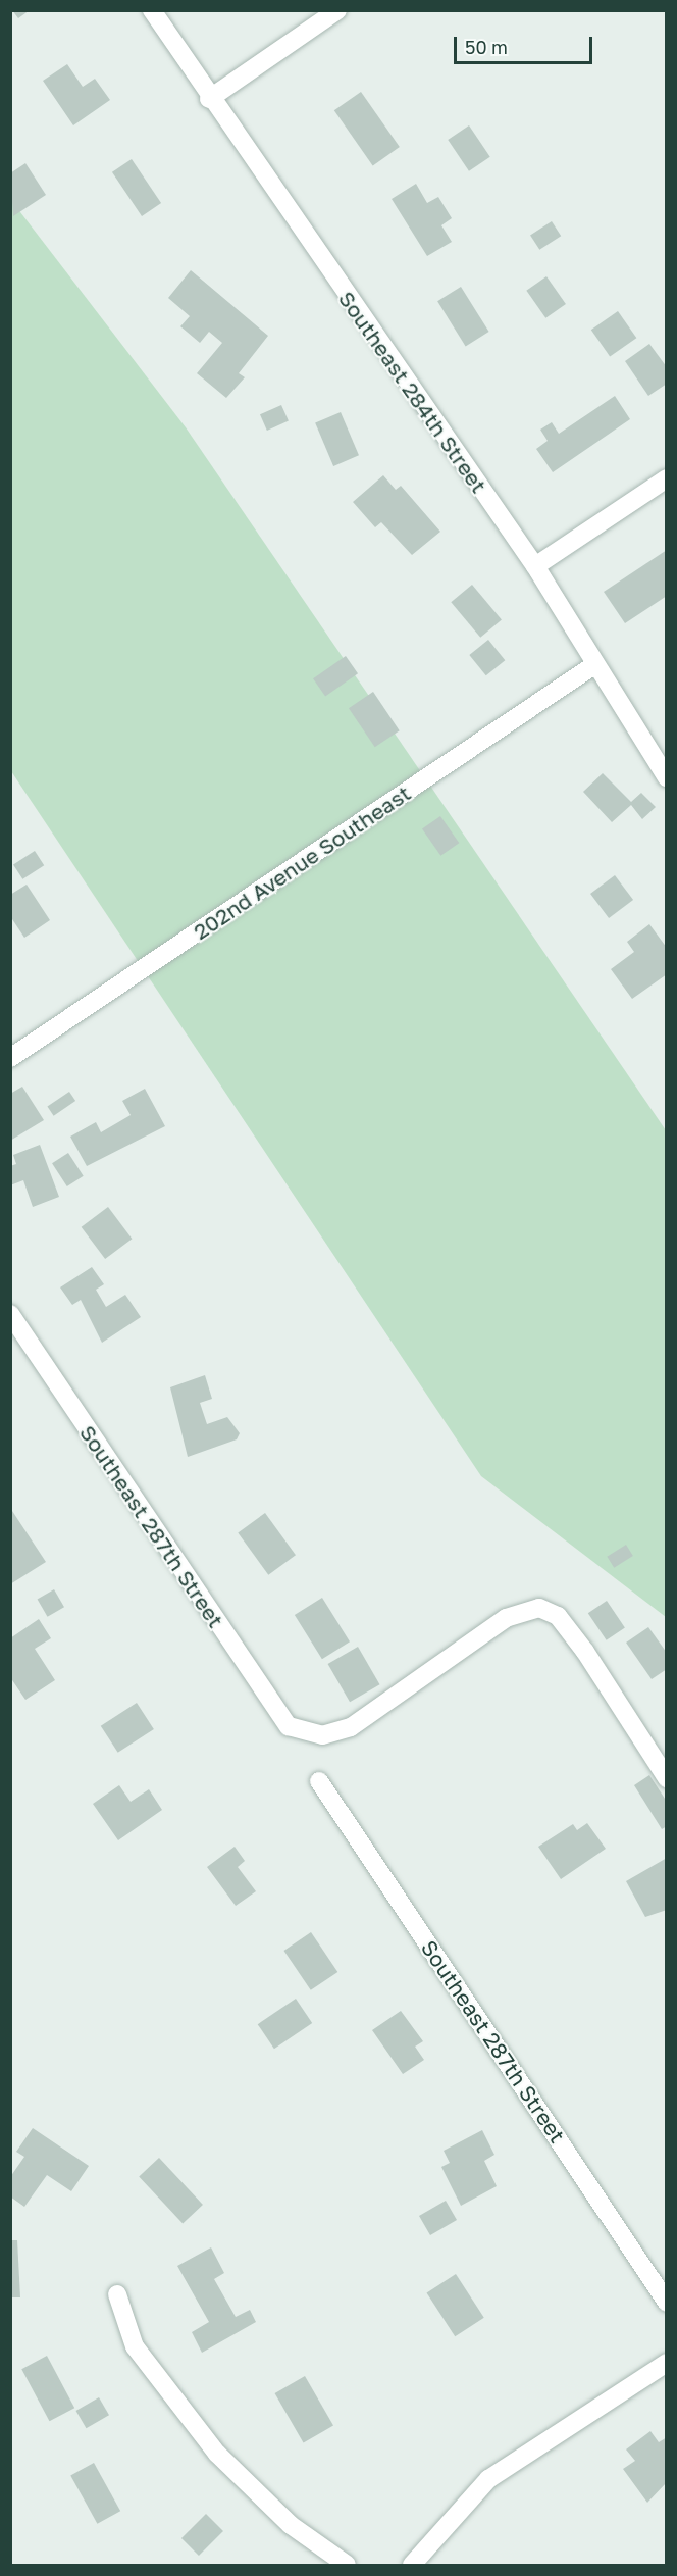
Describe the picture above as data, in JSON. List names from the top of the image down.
{
  "streets": {
    "street": ["Southeast 284th Street", "202nd Avenue Southeast", "Southeast 287th Street"]
  },
  "crossings": [
    ["Southeast 284th Street", "202nd Avenue Southeast"]
  ],
  "scale_bar": "50 m"
}
